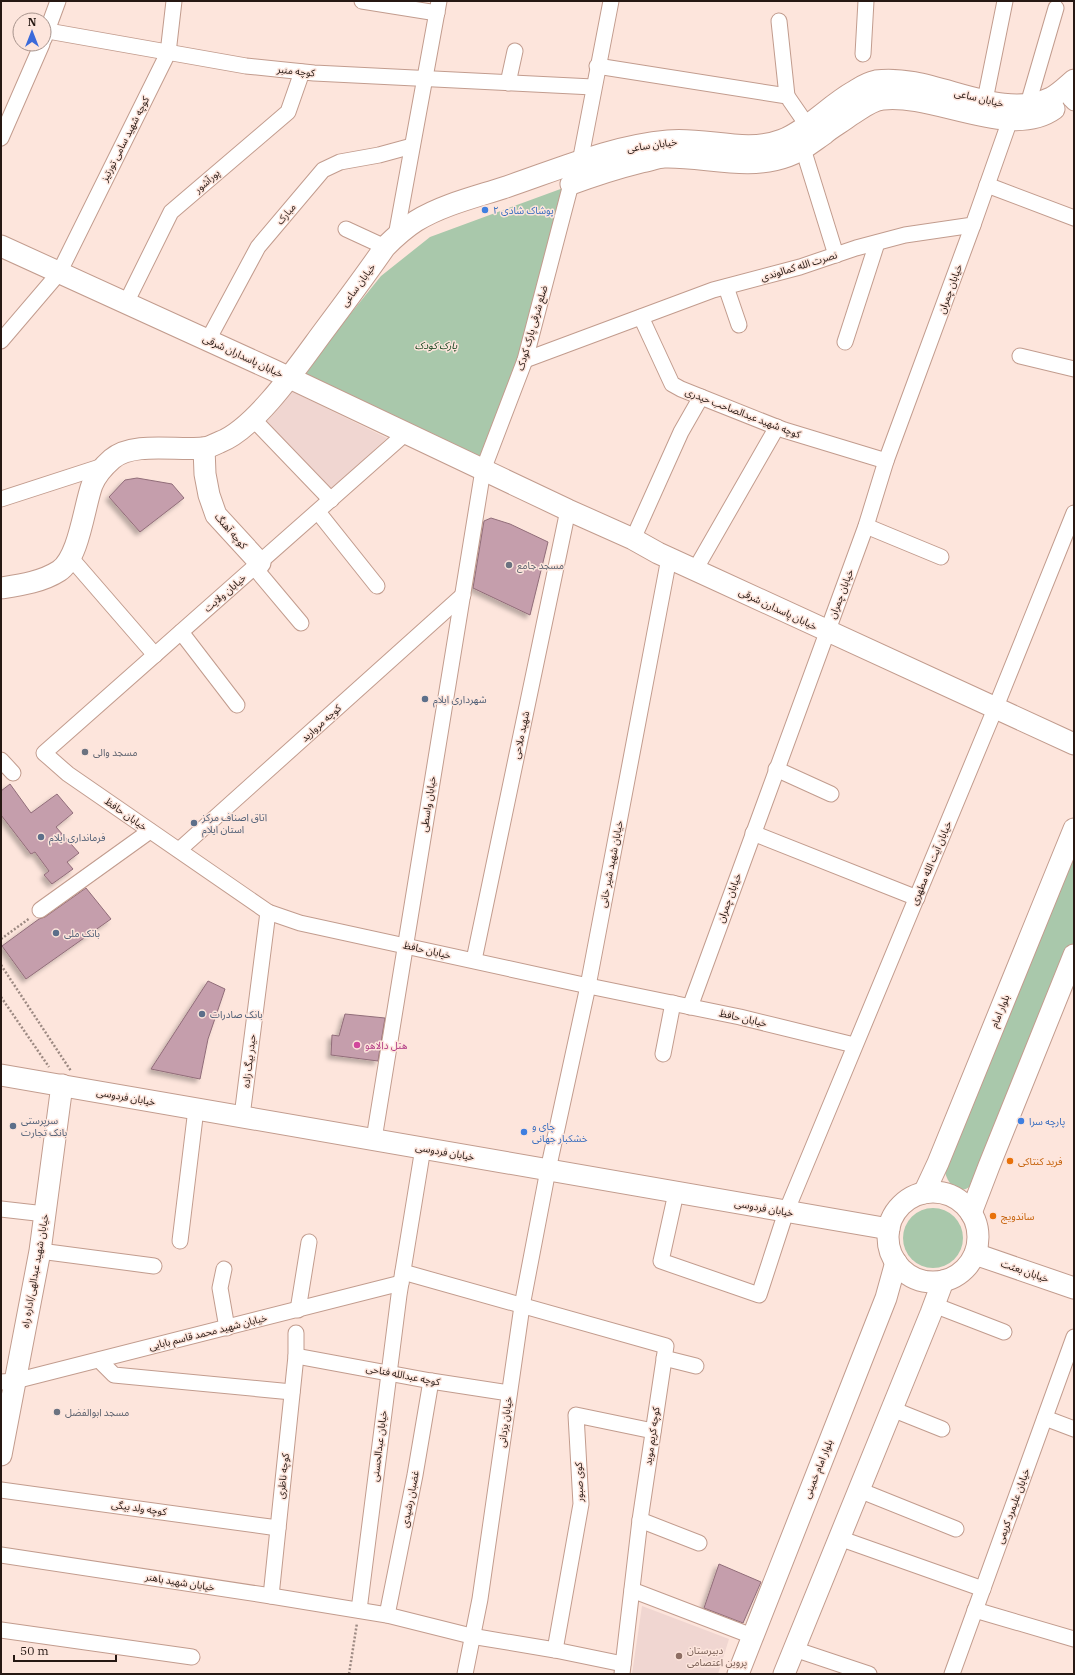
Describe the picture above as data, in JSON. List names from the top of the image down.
{
  "streets": {
    "street": [
      "کوچه منبر",
      "خیابان ساعی",
      "کوچه شهید سامی تورتیز",
      "پورآشور",
      "مبارک",
      "نصرت الله کمالوندی",
      "خیابان چمران",
      "ضلع شرقی پارک کودک",
      "خیابان پاسداران شرقی",
      "کوچه شهید عبدالصاحب حیدری",
      "کوچه آهنگ",
      "خیابان ولایت",
      "خیابان پاسدارن شرقی",
      "کوچه مروارید",
      "شهید ملاحی",
      "خیابان واسطی",
      "خیابان حافظ",
      "خیابان آیت الله مطهری",
      "خیابان شهید شیر خانی",
      "بلوار امام",
      "حیدر بیگ زاده",
      "خیابان فردوسی",
      "خیابان شهید عبدالهی/اداره راه",
      "خیابان بعثت",
      "خیابان شهید محمد قاسم بابایی",
      "کوچه عبدالله فتاحی",
      "خیابان یزدانی",
      "کوچه کریم موید",
      "خیابان عبدالحسنی",
      "بلوار امام خمینی",
      "کوچه ناظری",
      "کوی صبور",
      "غضبان رشیدی",
      "خیابان علیمرد کریمی",
      "کوچه ولد بیگی",
      "خیابان شهید باهنر"
    ]
  },
  "crossings": [
    ["کوچه منبر", "کوچه شهید سامی تورتیز"],
    ["کوچه منبر", "پورآشور"],
    ["کوچه منبر", "ضلع شرقی پارک کودک"],
    ["خیابان ساعی", "ضلع شرقی پارک کودک"],
    ["خیابان ساعی", "خیابان پاسداران شرقی"],
    ["خیابان ساعی", "کوچه آهنگ"],
    ["کوچه شهید سامی تورتیز", "خیابان پاسداران شرقی"],
    ["پورآشور", "خیابان پاسداران شرقی"],
    ["مبارک", "خیابان پاسداران شرقی"],
    ["نصرت الله کمالوندی", "خیابان چمران"],
    ["نصرت الله کمالوندی", "ضلع شرقی پارک کودک"],
    ["نصرت الله کمالوندی", "کوچه شهید عبدالصاحب حیدری"],
    ["خیابان چمران", "کوچه شهید عبدالصاحب حیدری"],
    ["خیابان چمران", "خیابان پاسدارن شرقی"],
    ["خیابان چمران", "خیابان حافظ"],
    ["ضلع شرقی پارک کودک", "خیابان پاسداران شرقی"],
    ["ضلع شرقی پارک کودک", "خیابان پاسدارن شرقی"],
    ["ضلع شرقی پارک کودک", "خیابان واسطی"],
    ["خیابان پاسداران شرقی", "خیابان ولایت"],
    ["خیابان پاسداران شرقی", "خیابان پاسدارن شرقی"],
    ["خیابان پاسداران شرقی", "خیابان واسطی"],
    ["کوچه آهنگ", "خیابان ولایت"],
    ["خیابان ولایت", "خیابان حافظ"],
    ["خیابان پاسدارن شرقی", "شهید ملاحی"],
    ["خیابان پاسدارن شرقی", "خیابان واسطی"],
    ["خیابان پاسدارن شرقی", "خیابان آیت الله مطهری"],
    ["خیابان پاسدارن شرقی", "خیابان شهید شیر خانی"],
    ["کوچه مروارید", "خیابان واسطی"],
    ["کوچه مروارید", "خیابان حافظ"],
    ["شهید ملاحی", "خیابان حافظ"],
    ["خیابان واسطی", "خیابان حافظ"],
    ["خیابان واسطی", "خیابان فردوسی"],
    ["خیابان حافظ", "خیابان آیت الله مطهری"],
    ["خیابان حافظ", "خیابان شهید شیر خانی"],
    ["خیابان حافظ", "حیدر بیگ زاده"],
    ["خیابان آیت الله مطهری", "خیابان فردوسی"],
    ["خیابان شهید شیر خانی", "خیابان فردوسی"],
    ["خیابان شهید شیر خانی", "خیابان یزدانی"],
    ["بلوار امام", "خیابان فردوسی"],
    ["بلوار امام", "خیابان بعثت"],
    ["بلوار امام", "بلوار امام خمینی"],
    ["حیدر بیگ زاده", "خیابان فردوسی"],
    ["خیابان فردوسی", "خیابان شهید عبدالهی/اداره راه"],
    ["خیابان فردوسی", "خیابان بعثت"],
    ["خیابان فردوسی", "خیابان یزدانی"],
    ["خیابان فردوسی", "خیابان عبدالحسنی"],
    ["خیابان فردوسی", "بلوار امام خمینی"],
    ["خیابان شهید عبدالهی/اداره راه", "خیابان شهید محمد قاسم بابایی"],
    ["خیابان بعثت", "بلوار امام خمینی"],
    ["خیابان شهید محمد قاسم بابایی", "خیابان عبدالحسنی"],
    ["کوچه عبدالله فتاحی", "خیابان یزدانی"],
    ["کوچه عبدالله فتاحی", "خیابان عبدالحسنی"],
    ["کوچه عبدالله فتاحی", "کوچه ناظری"],
    ["کوچه عبدالله فتاحی", "غضبان رشیدی"],
    ["خیابان یزدانی", "خیابان شهید باهنر"],
    ["کوچه کریم موید", "کوی صبور"],
    ["کوچه کریم موید", "خیابان شهید باهنر"],
    ["خیابان عبدالحسنی", "خیابان شهید باهنر"],
    ["کوچه ناظری", "کوچه ولد بیگی"],
    ["کوچه ناظری", "خیابان شهید باهنر"],
    ["کوی صبور", "خیابان شهید باهنر"],
    ["غضبان رشیدی", "خیابان شهید باهنر"]
  ],
  "parks": ["پارک کودک"],
  "places": [
    "پوشاک شادی ۲",
    "مسجد جامع",
    "شهرداری ایلام",
    "مسجد والی",
    "اتاق اصناف مرکز استان ایلام",
    "فرمانداری ایلام",
    "بانک ملی",
    "بانک صادرات",
    "هتل دالاهو",
    "پارچه سرا",
    "سرپرستی بانک تجارت",
    "چای و خشکبار جهانی",
    "فرید کنتاکی",
    "ساندویچ",
    "مسجد ابوالفضل",
    "دبیرستان پروین اعتصامی"
  ],
  "scale_bar": "50 m",
  "north": "top"
}
